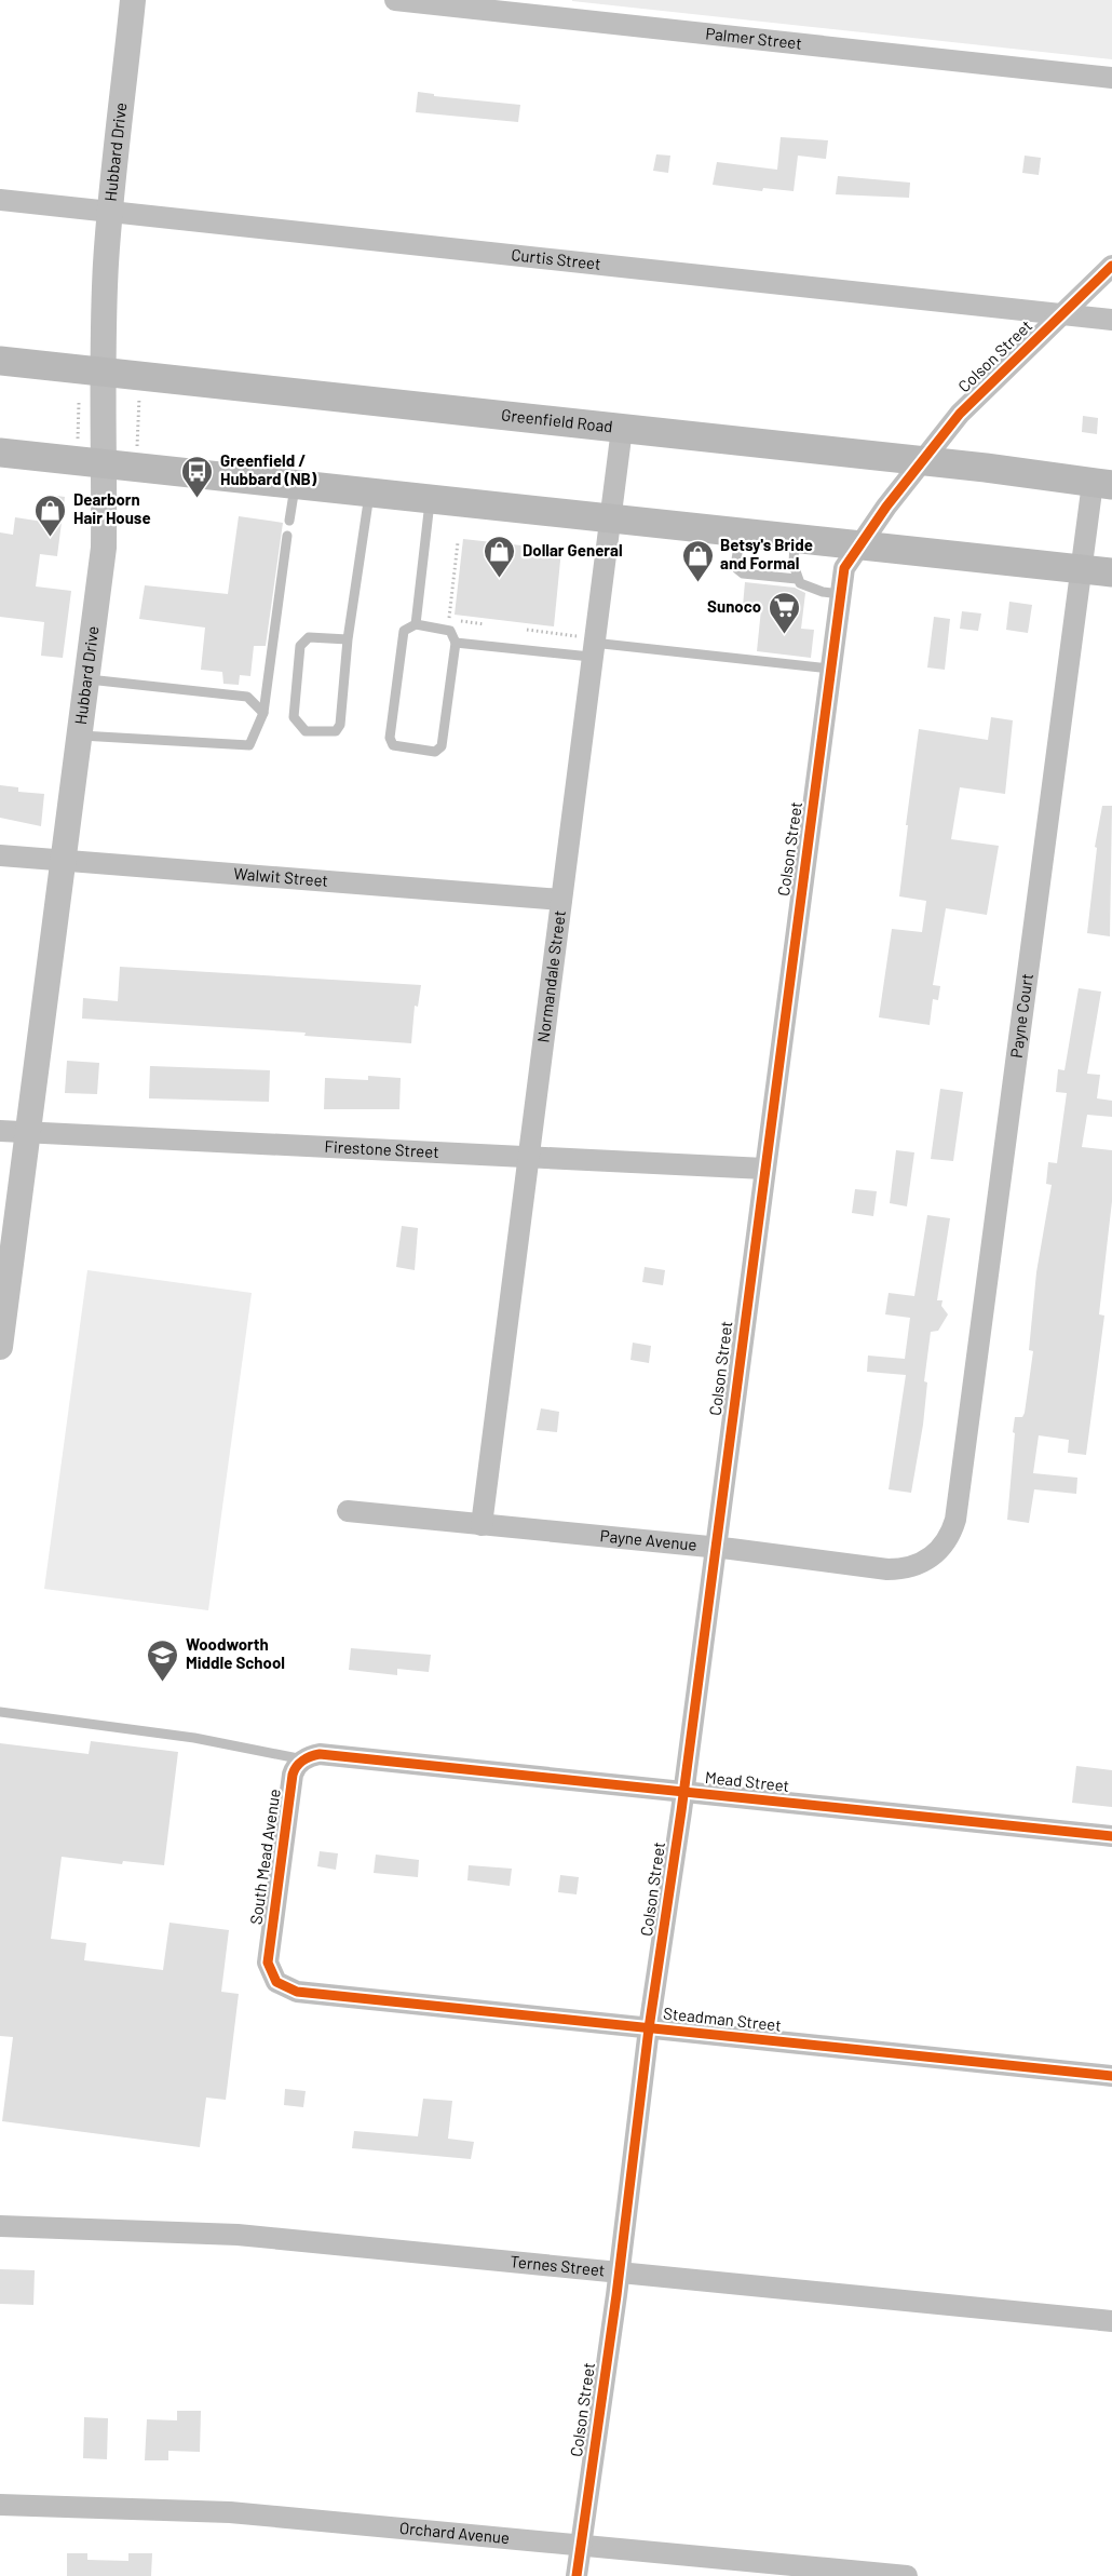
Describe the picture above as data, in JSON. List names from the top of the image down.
{
  "streets": {
    "main road": ["Greenfield Road"],
    "street": [
      "Palmer Street",
      "Hubbard Drive",
      "Curtis Street",
      "Colson Street",
      "Walwit Street",
      "Normandale Street",
      "Payne Court",
      "Firestone Street",
      "Payne Avenue",
      "Mead Street",
      "South Mead Avenue",
      "Steadman Street",
      "Ternes Street",
      "Orchard Avenue"
    ]
  },
  "crossings": [
    ["Hubbard Drive", "Curtis Street"],
    ["Hubbard Drive", "Greenfield Road"],
    ["Hubbard Drive", "Walwit Street"],
    ["Hubbard Drive", "Firestone Street"],
    ["Curtis Street", "Colson Street"],
    ["Colson Street", "Greenfield Road"],
    ["Colson Street", "Firestone Street"],
    ["Colson Street", "Payne Avenue"],
    ["Colson Street", "Mead Street"],
    ["Colson Street", "Steadman Street"],
    ["Colson Street", "Ternes Street"],
    ["Colson Street", "Orchard Avenue"],
    ["Greenfield Road", "Normandale Street"],
    ["Greenfield Road", "Payne Court"],
    ["Walwit Street", "Normandale Street"],
    ["Normandale Street", "Firestone Street"],
    ["Normandale Street", "Payne Avenue"],
    ["Payne Court", "Payne Avenue"],
    ["Mead Street", "South Mead Avenue"],
    ["South Mead Avenue", "Steadman Street"]
  ],
  "places": {
    "bus stop": ["Greenfield / Hubbard (NB)"],
    "shop": ["Dearborn Hair House", "Dollar General", "Betsy's Bride and Formal"],
    "supermarket": ["Sunoco"],
    "school or university": ["Woodworth Middle School"]
  }
}
